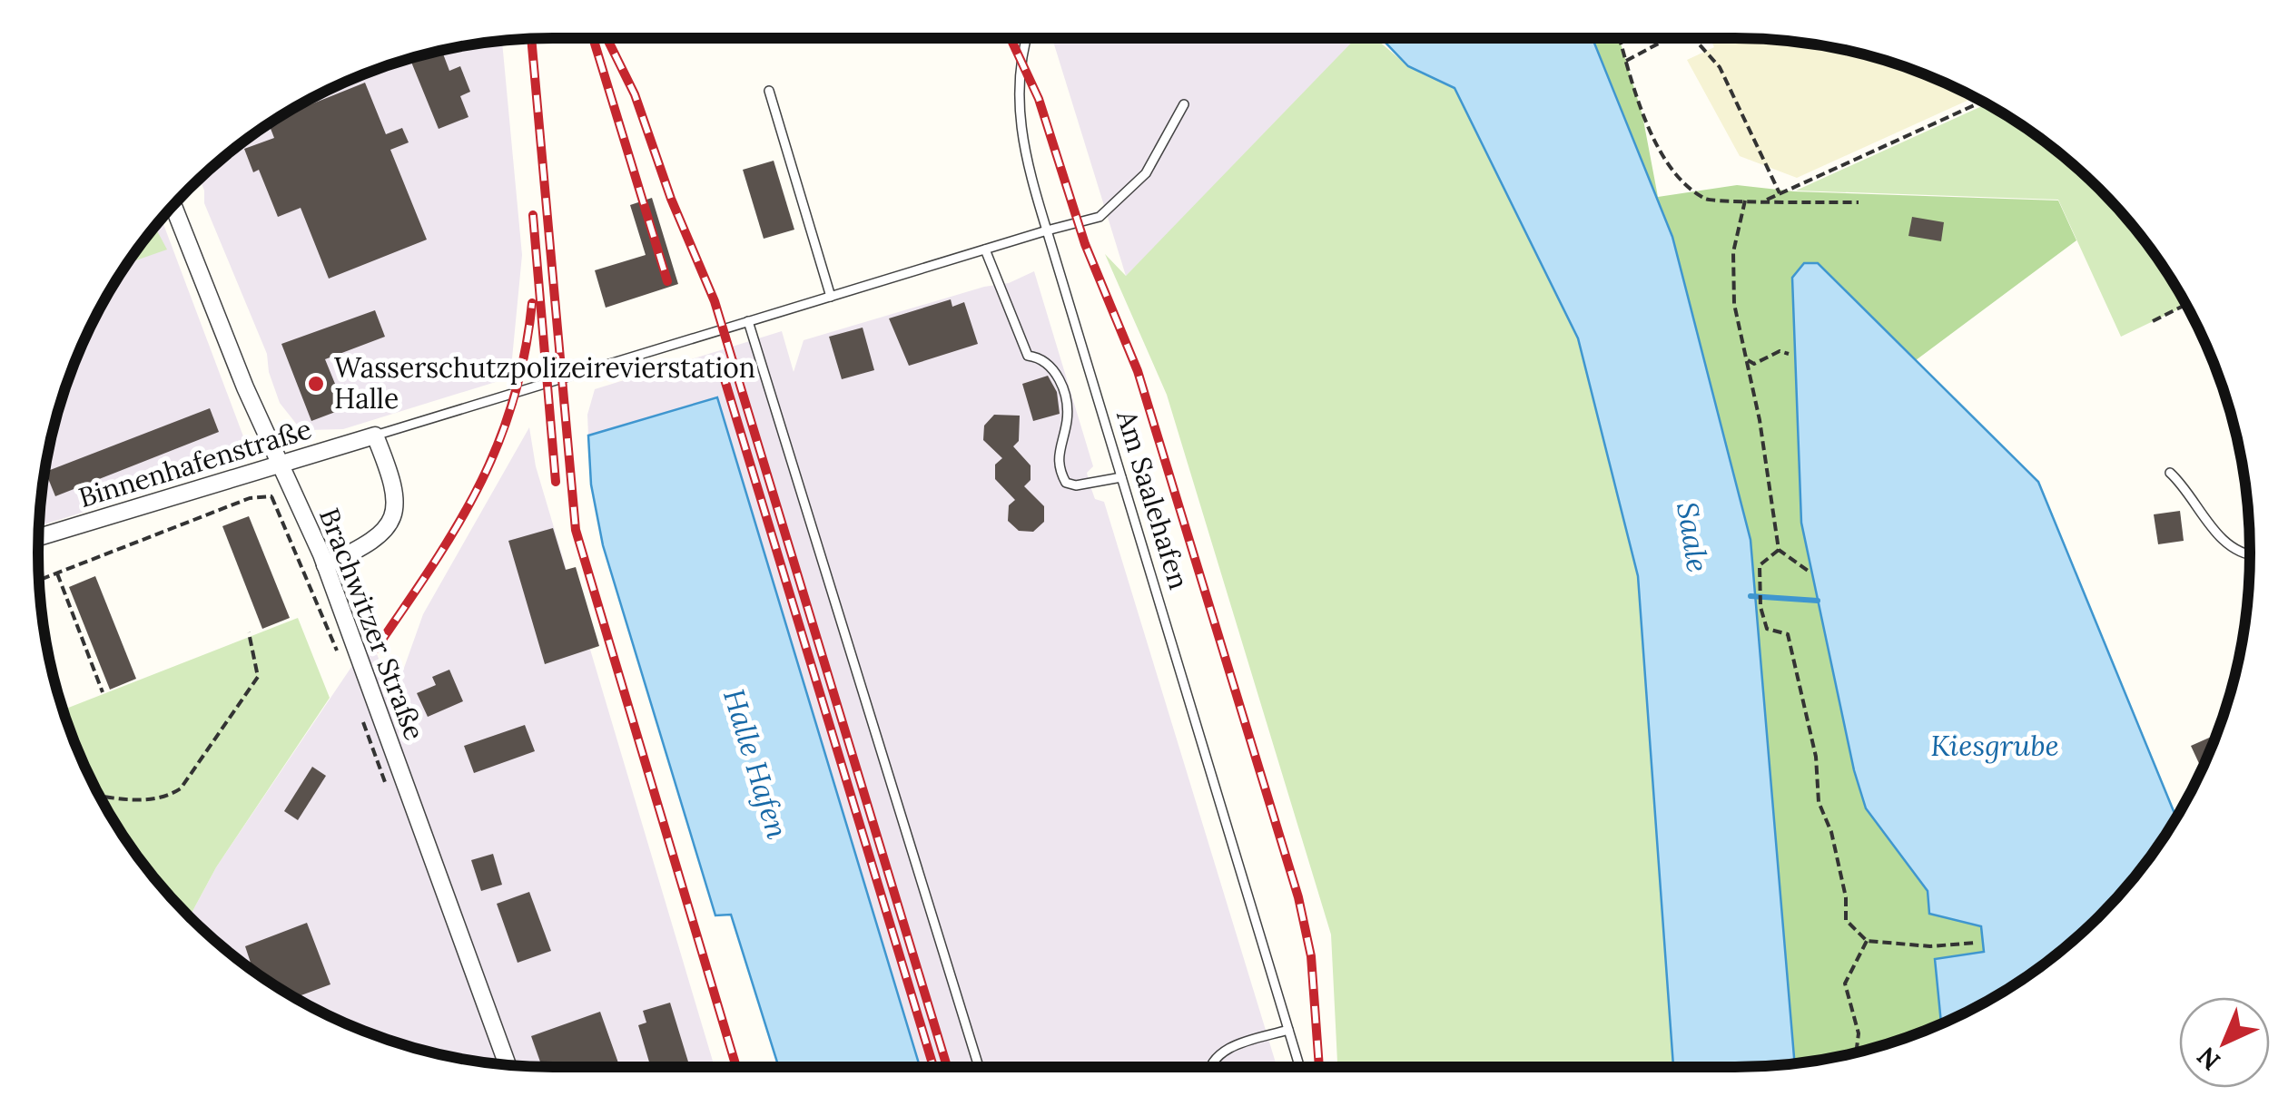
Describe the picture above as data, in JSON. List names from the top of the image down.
{
  "streets": {
    "street": ["Binnenhafenstraße", "Brachwitzer Straße"],
    "lane": ["Am Saalehafen"]
  },
  "crossings": [
    ["Binnenhafenstraße", "Brachwitzer Straße"]
  ],
  "water": ["Saale", "Kiesgrube", "Halle Hafen"],
  "places": ["Wasserschutzpolizeirevierstation Halle"],
  "north": "bottom left"
}
